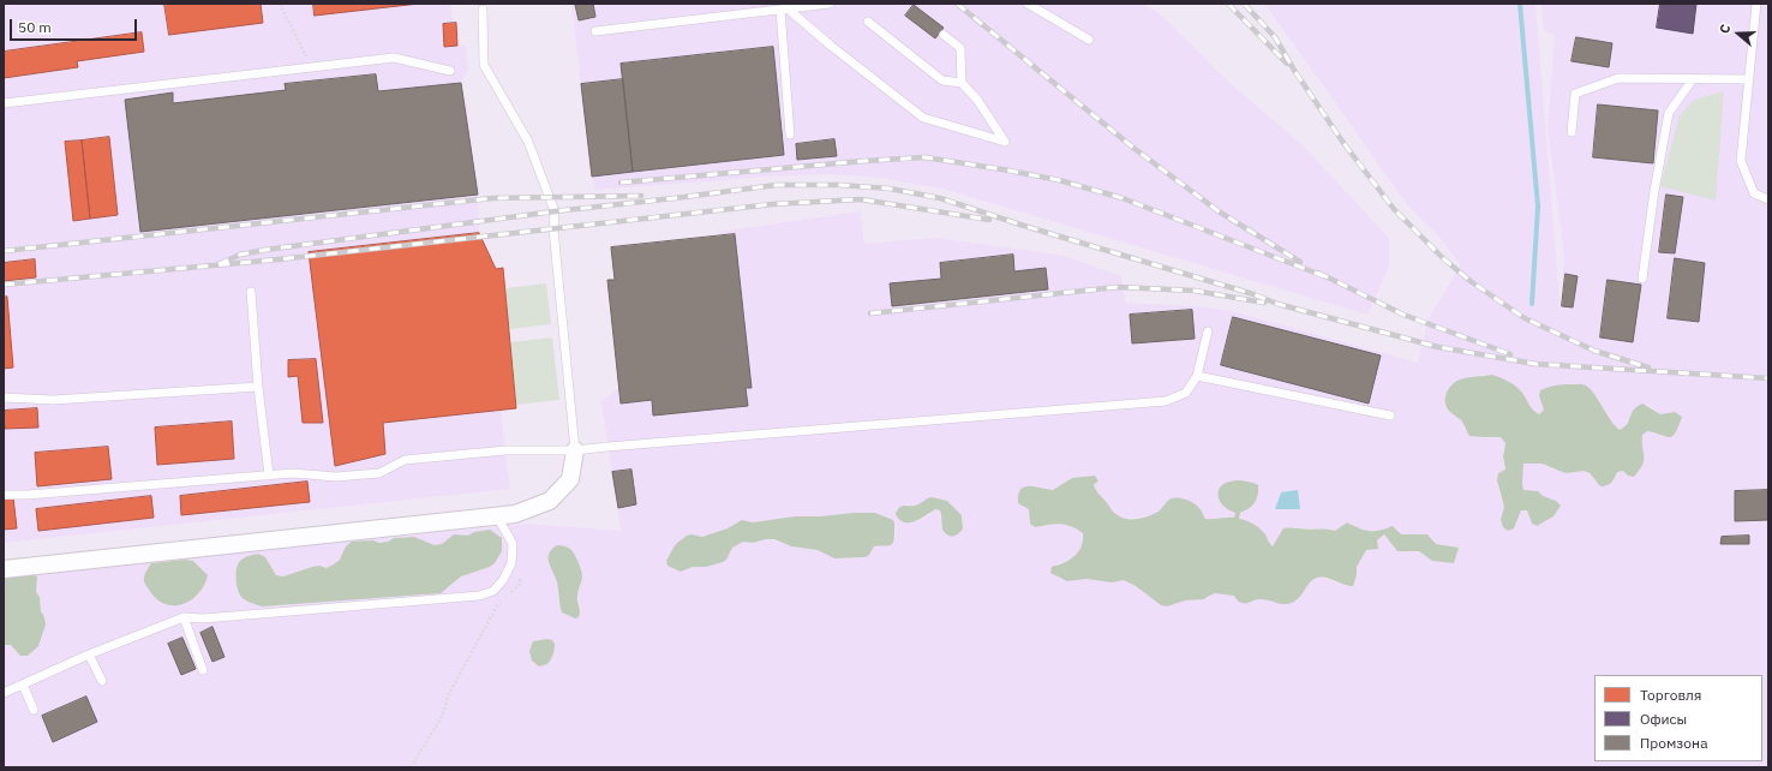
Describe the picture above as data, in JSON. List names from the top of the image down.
{
  "legend": ["Торговля", "Офисы", "Промзона"],
  "scale_bar": "50 m",
  "north": "left"
}
